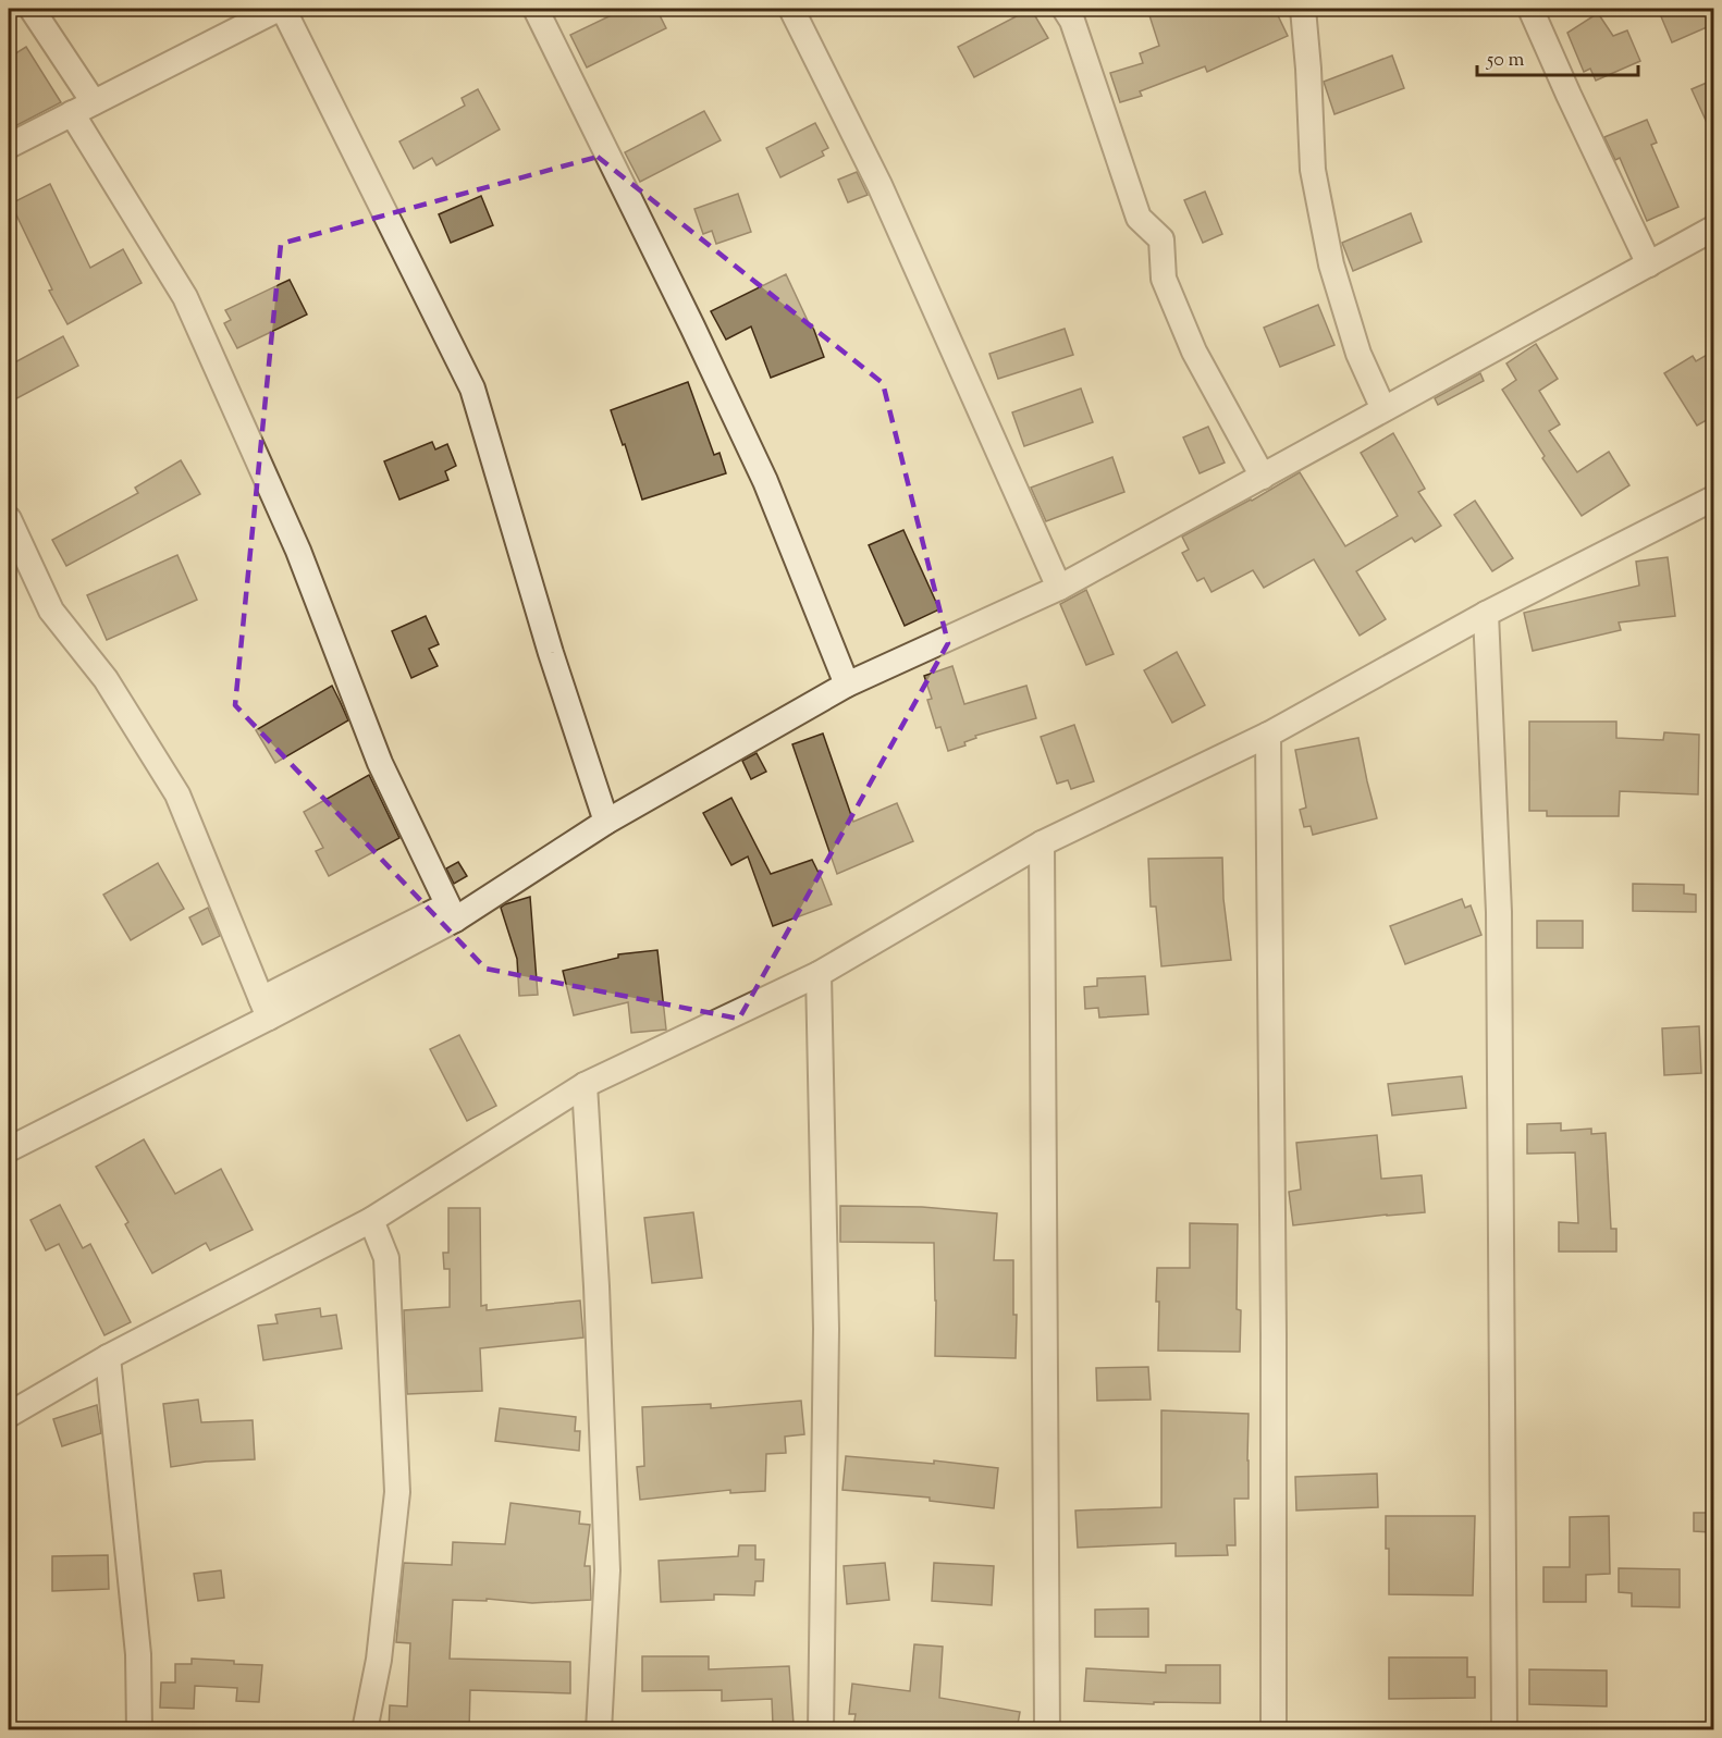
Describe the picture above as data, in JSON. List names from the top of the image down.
{
  "scale_bar": "50 m"
}
